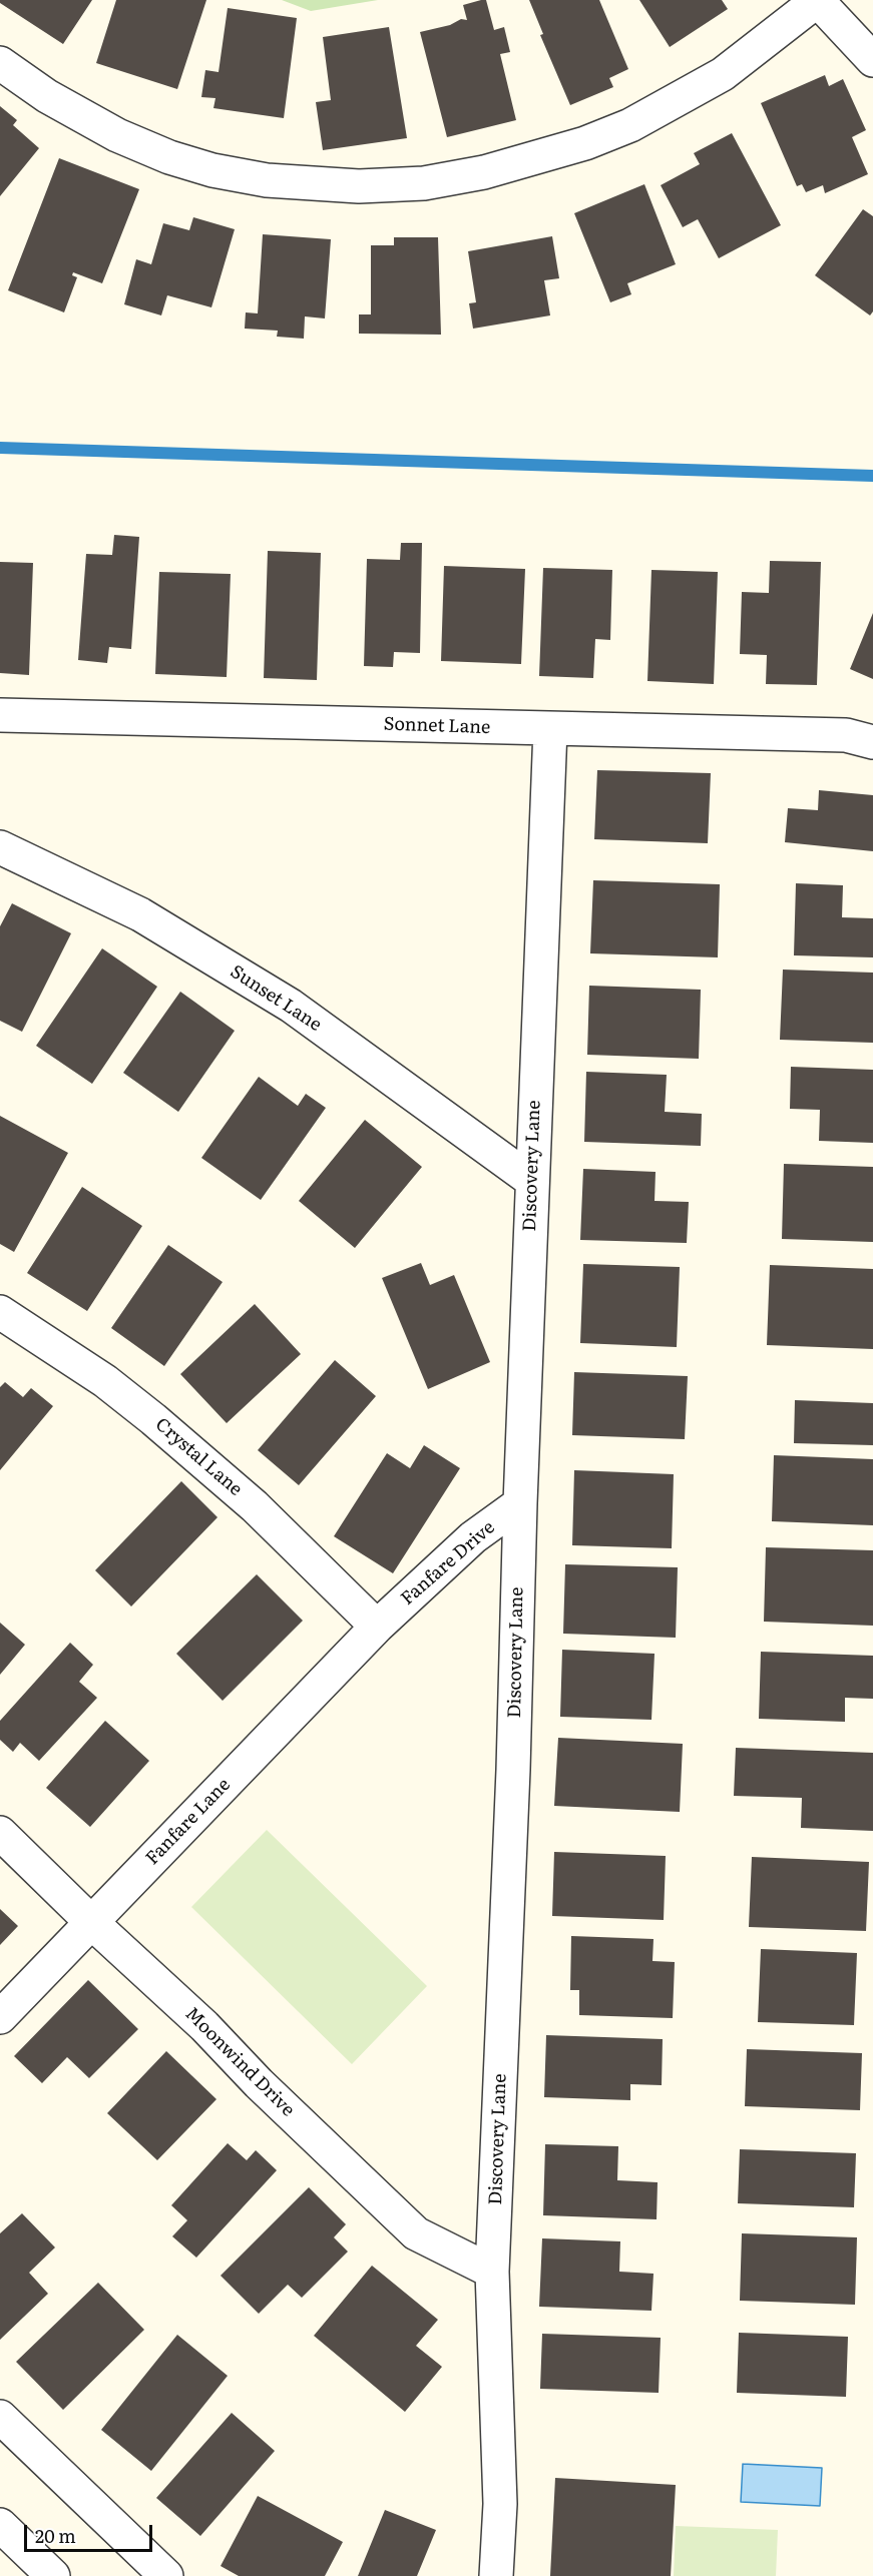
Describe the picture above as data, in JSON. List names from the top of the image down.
{
  "streets": {
    "street": [
      "Sonnet Lane",
      "Sunset Lane",
      "Discovery Lane",
      "Crystal Lane",
      "Fanfare Drive",
      "Fanfare Lane",
      "Moonwind Drive"
    ]
  },
  "crossings": [
    ["Sonnet Lane", "Discovery Lane"],
    ["Sunset Lane", "Discovery Lane"],
    ["Discovery Lane", "Fanfare Drive"],
    ["Discovery Lane", "Moonwind Drive"],
    ["Crystal Lane", "Fanfare Drive"],
    ["Crystal Lane", "Fanfare Lane"],
    ["Fanfare Drive", "Fanfare Lane"],
    ["Fanfare Lane", "Moonwind Drive"]
  ],
  "scale_bar": "20 m"
}
